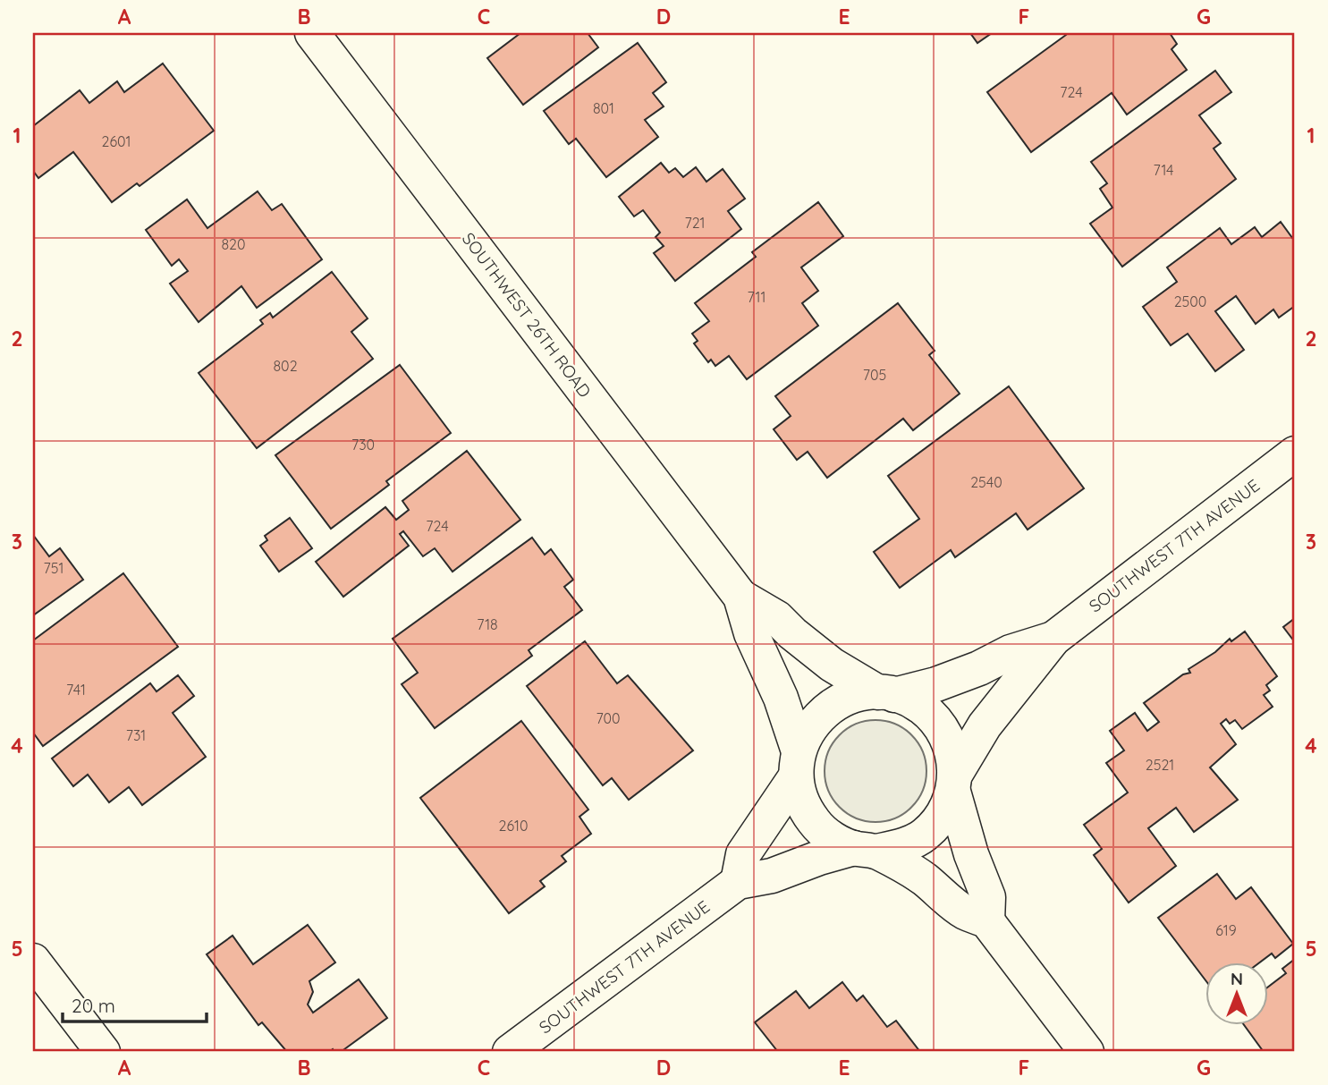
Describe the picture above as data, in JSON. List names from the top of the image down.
{
  "streets": {
    "street": ["SOUTHWEST 26TH ROAD", "SOUTHWEST 7TH AVENUE"]
  },
  "crossings": [
    ["SOUTHWEST 26TH ROAD", "SOUTHWEST 7TH AVENUE"]
  ],
  "house_numbers": [
    "724",
    "801",
    "2601",
    "714",
    "721",
    "820",
    "711",
    "2500",
    "802",
    "705",
    "730",
    "2540",
    "724",
    "751",
    "718",
    "741",
    "700",
    "731",
    "2521",
    "2610",
    "619"
  ],
  "scale_bar": "20 m",
  "north": "top",
  "grid": {
    "columns": [
      "A",
      "B",
      "C",
      "D",
      "E",
      "F",
      "G"
    ],
    "rows": [
      "1",
      "2",
      "3",
      "4",
      "5"
    ]
  }
}
